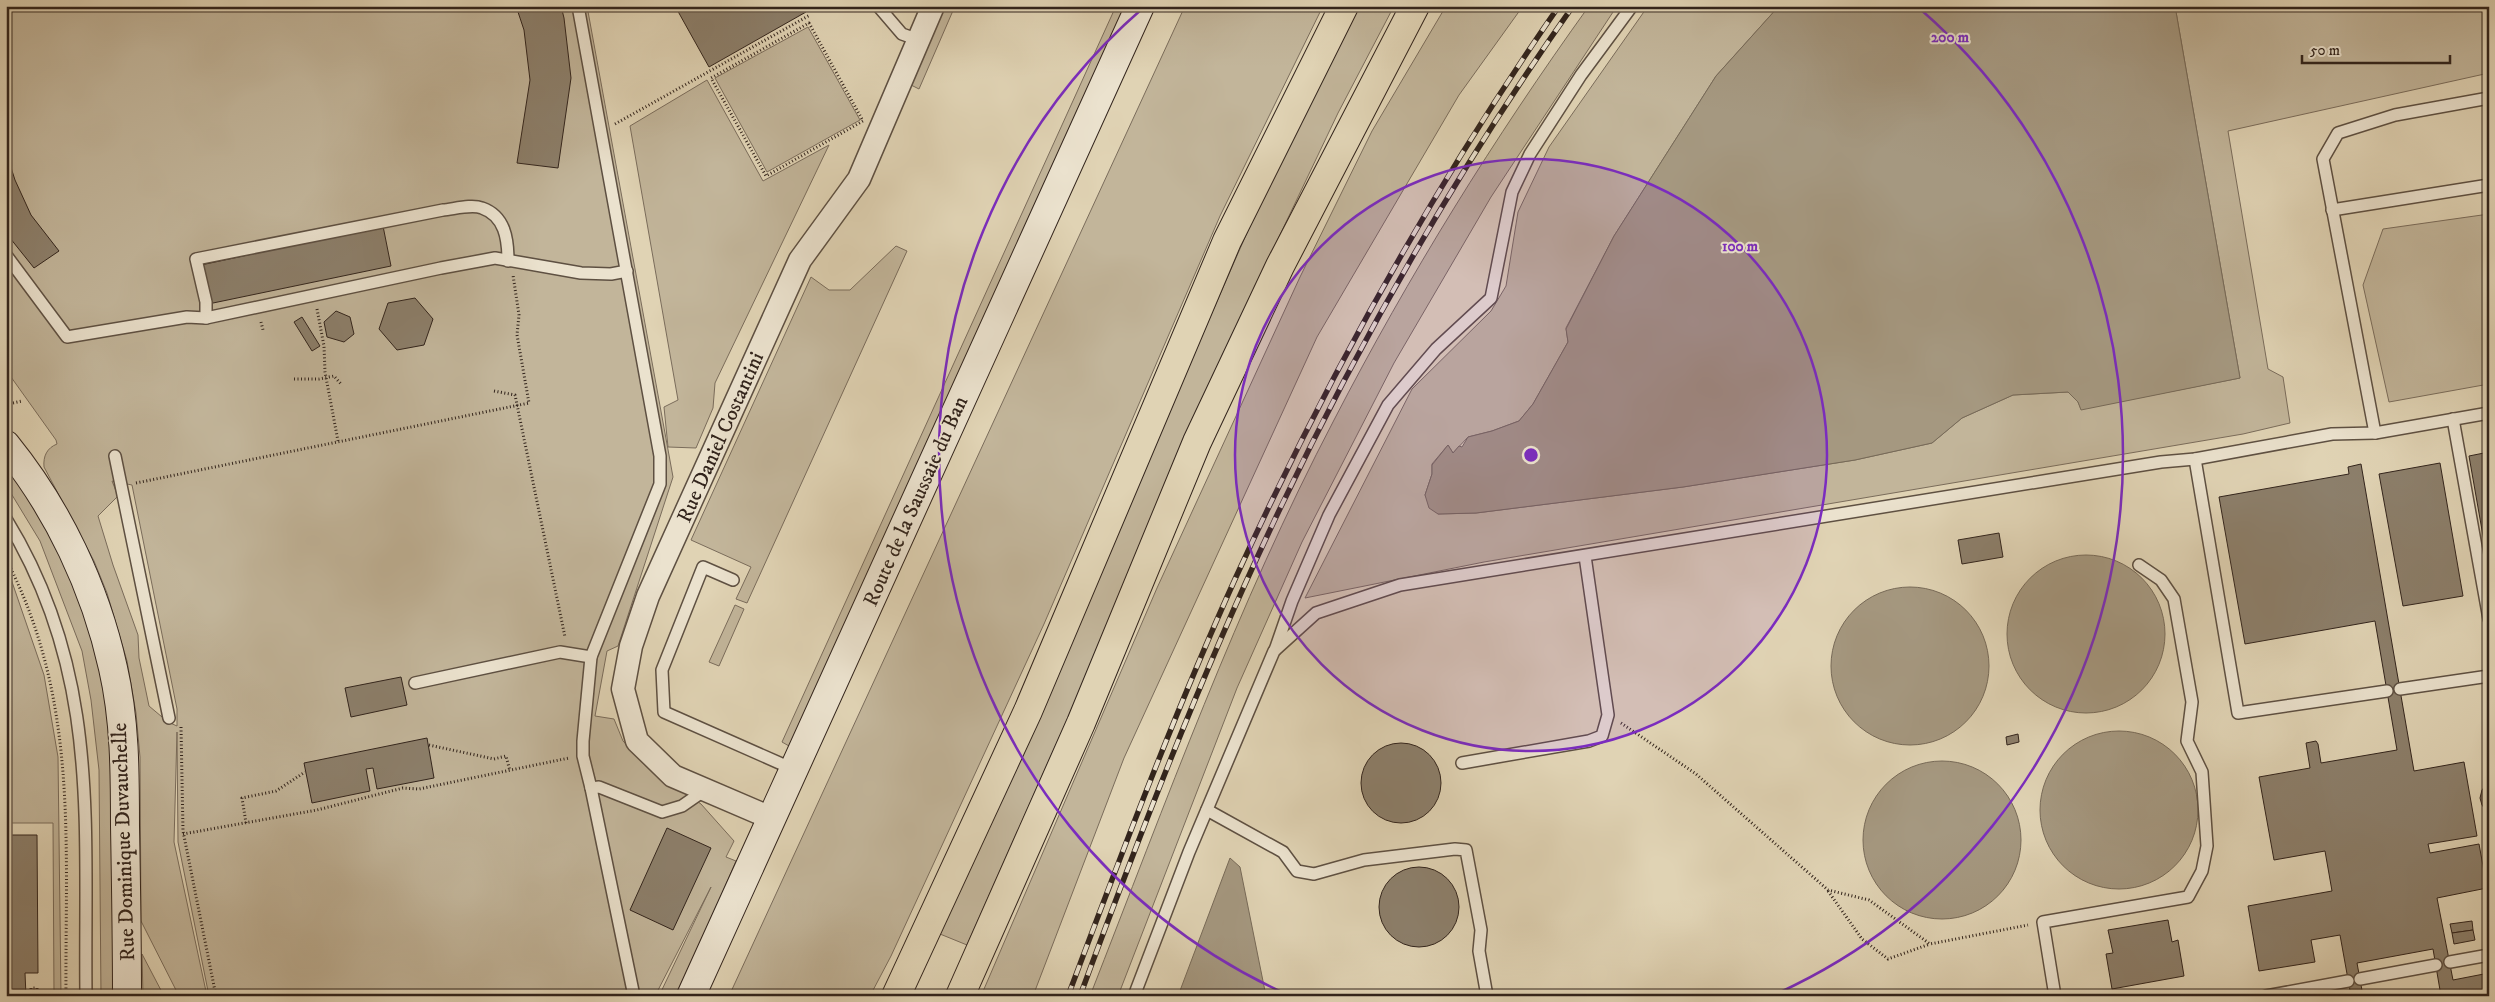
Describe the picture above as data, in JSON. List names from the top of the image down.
{
  "streets": {
    "main road": ["Route de la Saussaie du Ban", "Rue Dominique Duvauchelle"],
    "street": ["Rue Daniel Costantini"]
  },
  "crossings": [
    ["Rue Daniel Costantini", "Route de la Saussaie du Ban"]
  ],
  "scale_bar": "50 m",
  "rings": ["200 m", "100 m"]
}
